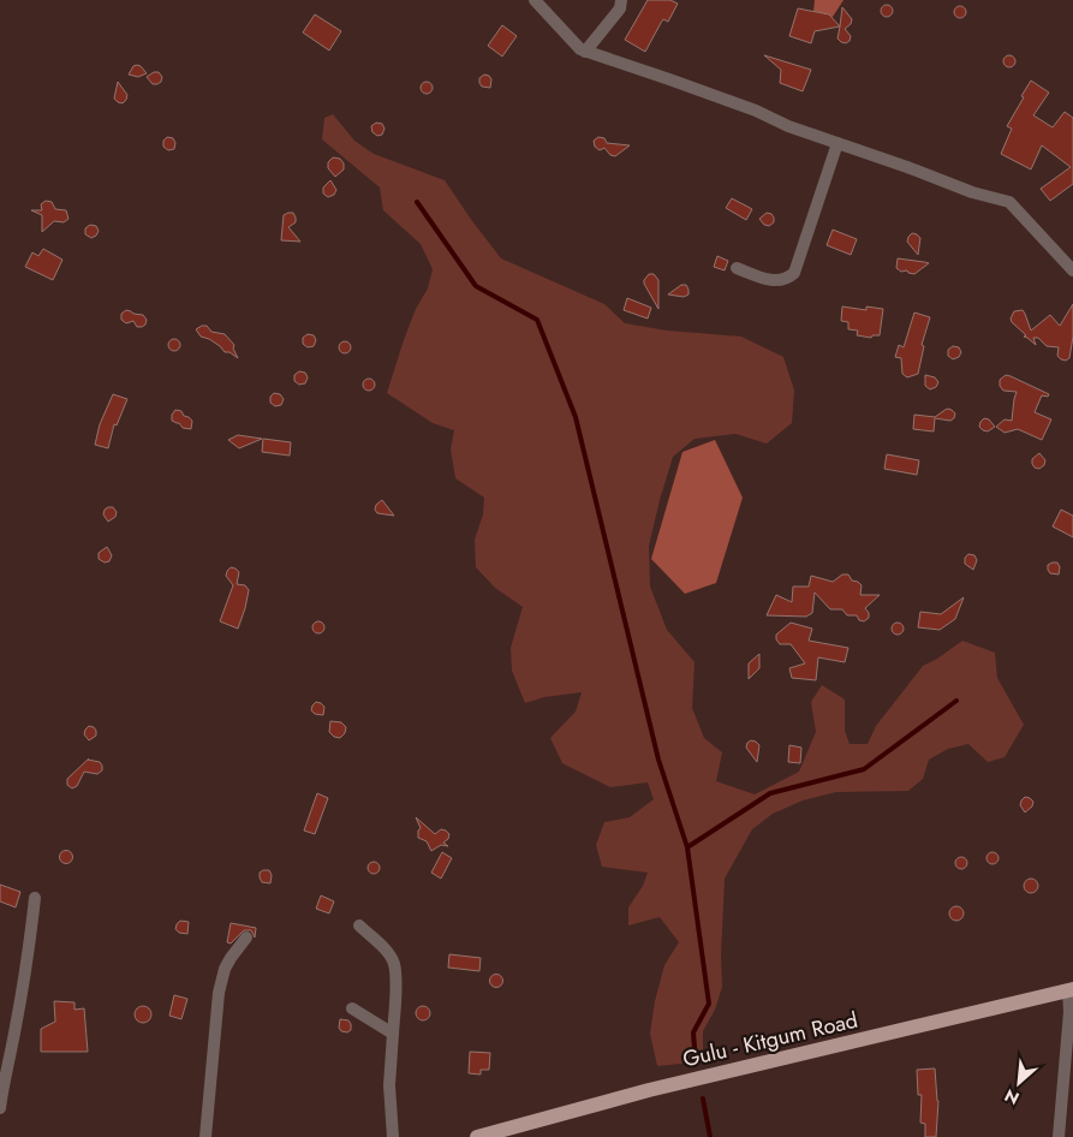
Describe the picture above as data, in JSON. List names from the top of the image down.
{
  "streets": {
    "main road": ["Gulu - Kitgum Road"]
  },
  "north": "bottom left"
}
